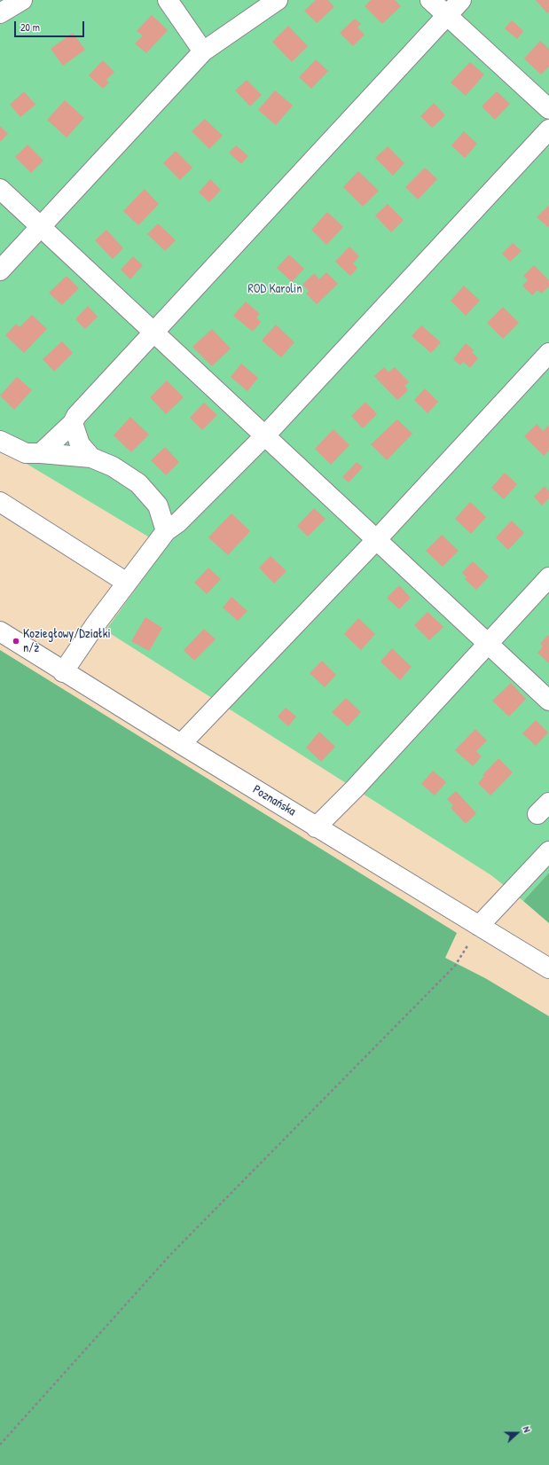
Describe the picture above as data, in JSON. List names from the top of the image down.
{
  "streets": {
    "street": ["Poznańska"]
  },
  "parks": ["ROD Karolin"],
  "places": ["Koziegłowy/Działki n/ż"],
  "scale_bar": "20 m",
  "north": "right"
}
